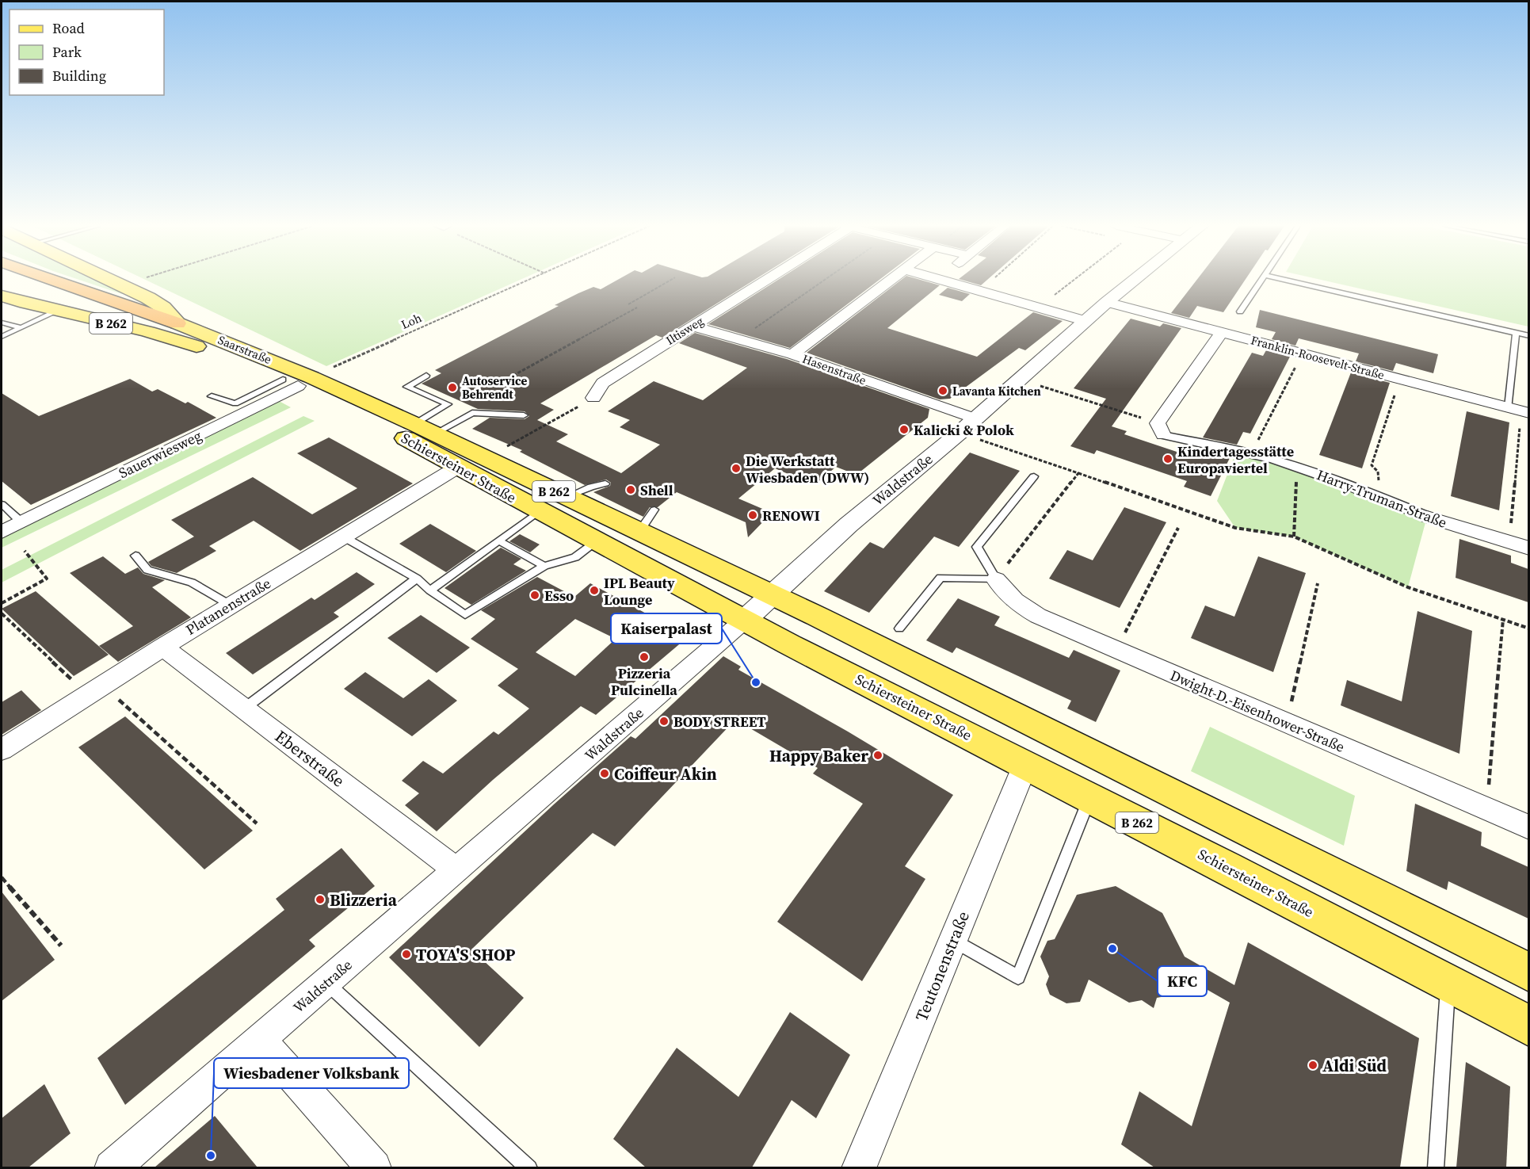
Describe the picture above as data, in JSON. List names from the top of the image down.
{
  "streets": {
    "highway": ["B 262"],
    "main road": ["Saarstraße", "Schiersteiner Straße"],
    "street": [
      "Iltisweg",
      "Franklin-Roosevelt-Straße",
      "Hasenstraße",
      "Sauerwiesweg",
      "Waldstraße",
      "Harry-Truman-Straße",
      "Platanenstraße",
      "Dwight-D.-Eisenhower-Straße",
      "Eberstraße",
      "Teutonenstraße"
    ],
    "path": ["Loh"]
  },
  "crossings": [
    ["Loh", "Saarstraße"],
    ["Loh", "Sauerwiesweg"],
    ["Loh", "Schiersteiner Straße"],
    ["B 262", "Saarstraße"],
    ["Iltisweg", "Hasenstraße"],
    ["Saarstraße", "Sauerwiesweg"],
    ["Saarstraße", "Schiersteiner Straße"],
    ["Franklin-Roosevelt-Straße", "Waldstraße"],
    ["Hasenstraße", "Waldstraße"],
    ["Sauerwiesweg", "Schiersteiner Straße"],
    ["Schiersteiner Straße", "Waldstraße"],
    ["Schiersteiner Straße", "Platanenstraße"],
    ["Schiersteiner Straße", "Teutonenstraße"],
    ["Waldstraße", "Eberstraße"],
    ["Platanenstraße", "Eberstraße"]
  ],
  "places": [
    "Autoservice Behrendt",
    "Lavanta Kitchen",
    "Kalicki & Polok",
    "Kindertagesstätte Europaviertel",
    "Die Werkstatt Wiesbaden (DWW)",
    "Shell",
    "RENOWI",
    "IPL Beauty Lounge",
    "Esso",
    "Pizzeria Pulcinella",
    "Kaiserpalast",
    "BODY STREET",
    "Happy Baker",
    "Coiffeur Akin",
    "Blizzeria",
    "KFC",
    "TOYA'S SHOP",
    "Aldi Süd",
    "Wiesbadener Volksbank"
  ],
  "legend": ["Road", "Park", "Building"]
}
